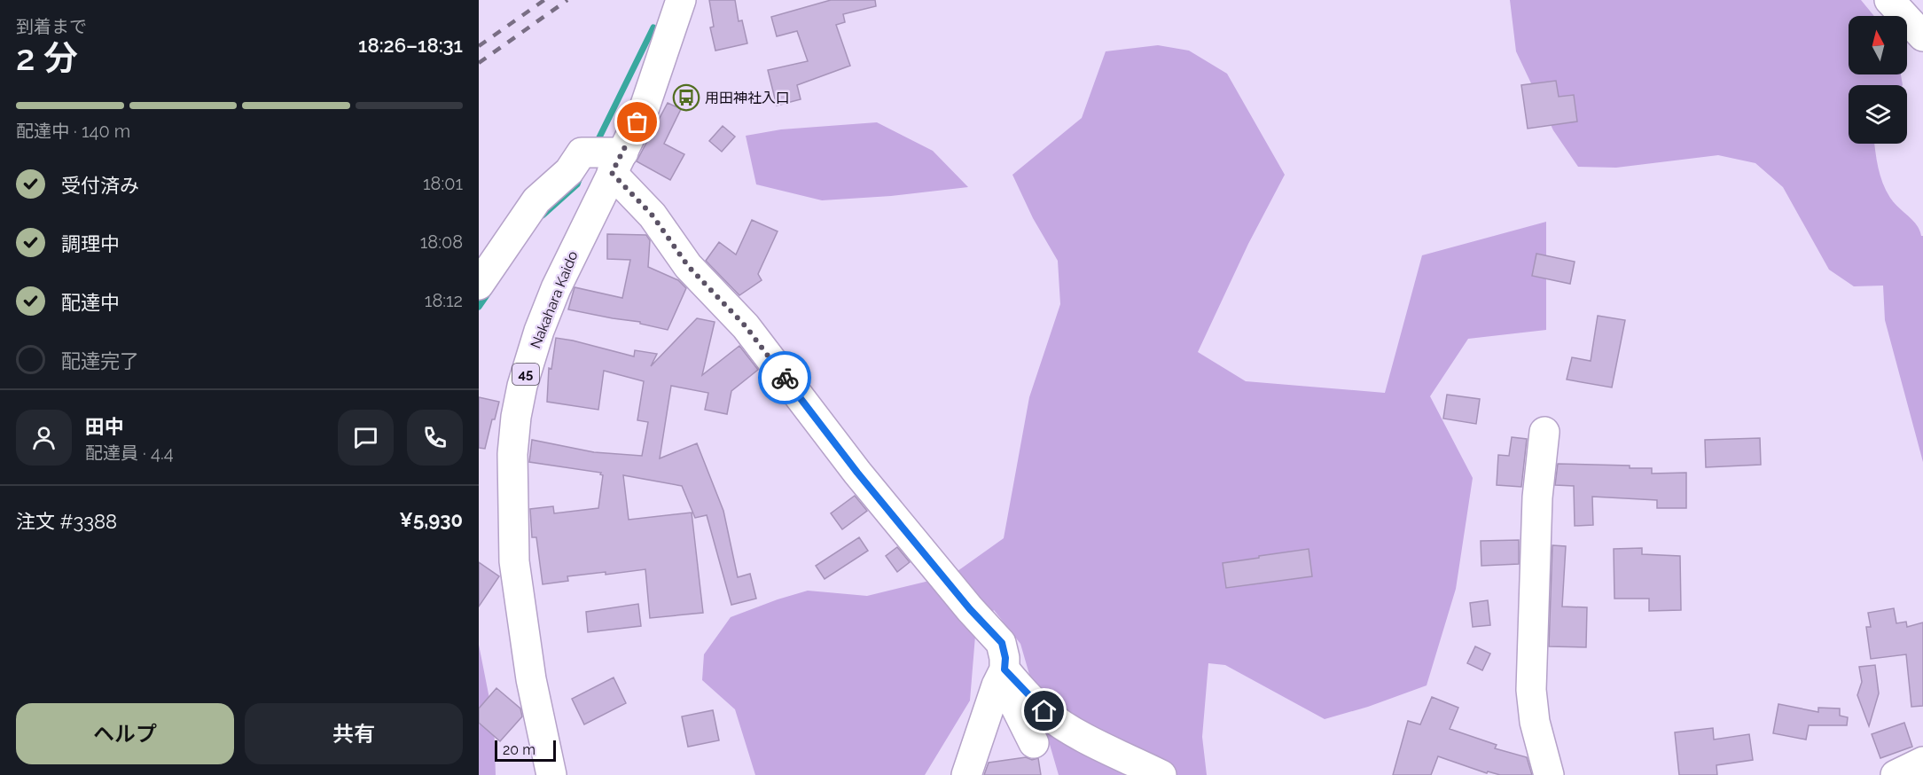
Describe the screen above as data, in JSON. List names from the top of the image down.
{
  "streets": {
    "street": ["Nakahara Kaido", "45"]
  },
  "places": {
    "bus stop": ["用田神社入口"]
  },
  "scale_bar": "20 m",
  "north": "top",
  "page": {
    "heading": ["2 分", "到着まで", "18:26–18:31"],
    "panel": [
      "田中",
      "配達員 · 4.4",
      "注文 #3388",
      "¥5,930"
    ],
    "bar": "配達中 · 140 m",
    "list": [
      ["受付済み", "18:01"],
      ["調理中", "18:08"],
      ["配達中", "18:12"],
      "配達完了"
    ],
    "buttons": ["ヘルプ", "共有"],
    "scale": "20 m"
  }
}
